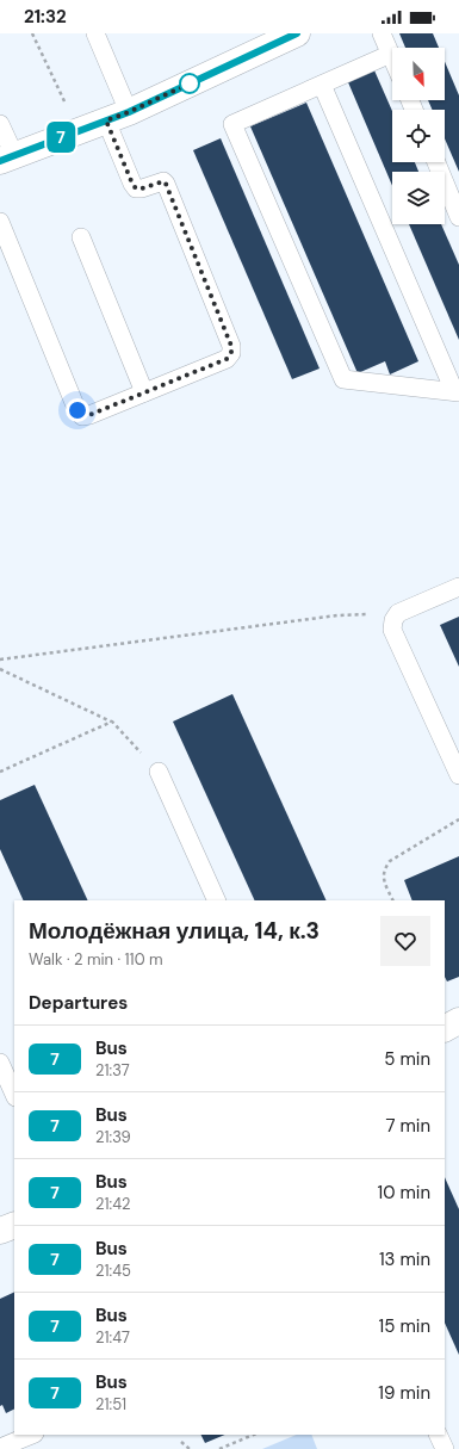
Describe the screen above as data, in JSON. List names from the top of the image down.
{
  "lines": ["bus line 7"],
  "north": "bottom right",
  "page": {
    "status": "21:32",
    "on_map": "7",
    "heading": [
      ["Молодёжная улица, 14, к.3", "Walk · 2 min · 110 m"],
      "Departures"
    ],
    "list": [
      {
        "mark": "7",
        "name": "Bus",
        "note": "21:37",
        "value": "5 min"
      },
      {
        "mark": "7",
        "name": "Bus",
        "note": "21:39",
        "value": "7 min"
      },
      {
        "mark": "7",
        "name": "Bus",
        "note": "21:42",
        "value": "10 min"
      },
      {
        "mark": "7",
        "name": "Bus",
        "note": "21:45",
        "value": "13 min"
      },
      {
        "mark": "7",
        "name": "Bus",
        "note": "21:47",
        "value": "15 min"
      },
      {
        "mark": "7",
        "name": "Bus",
        "note": "21:51",
        "value": "19 min"
      }
    ]
  }
}
